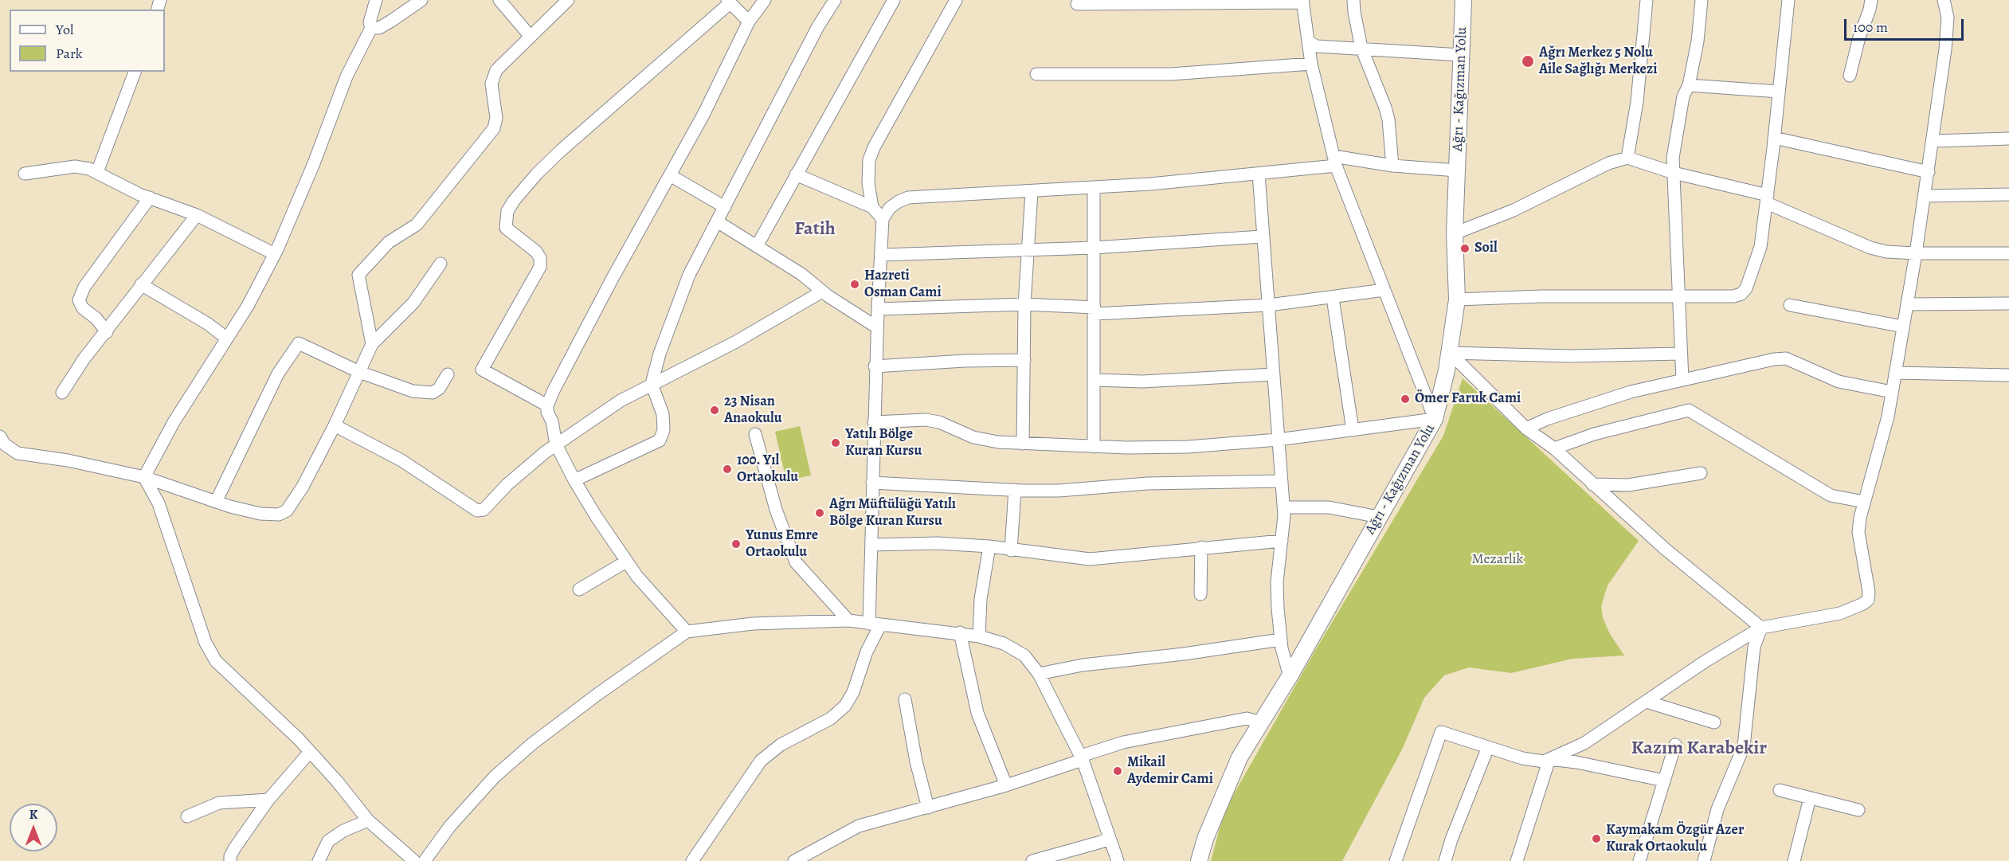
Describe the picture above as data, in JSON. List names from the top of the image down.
{
  "streets": {
    "main road": ["Ağrı - Kağızman Yolu"]
  },
  "districts": ["Fatih", "Kazım Karabekir"],
  "parks": ["Mezarlık"],
  "places": [
    "Ağrı Merkez 5 Nolu Aile Sağlığı Merkezi",
    "Soil",
    "Hazreti Osman Cami",
    "Ömer Faruk Cami",
    "23 Nisan Anaokulu",
    "Yatılı Bölge Kuran Kursu",
    "100. Yıl Ortaokulu",
    "Ağrı Müftülüğü Yatılı Bölge Kuran Kursu",
    "Yunus Emre Ortaokulu",
    "Mikail Aydemir Cami",
    "Kaymakam Özgür Azer Kurak Ortaokulu"
  ],
  "legend": ["Yol", "Park"],
  "scale_bar": "100 m",
  "north": "top"
}
